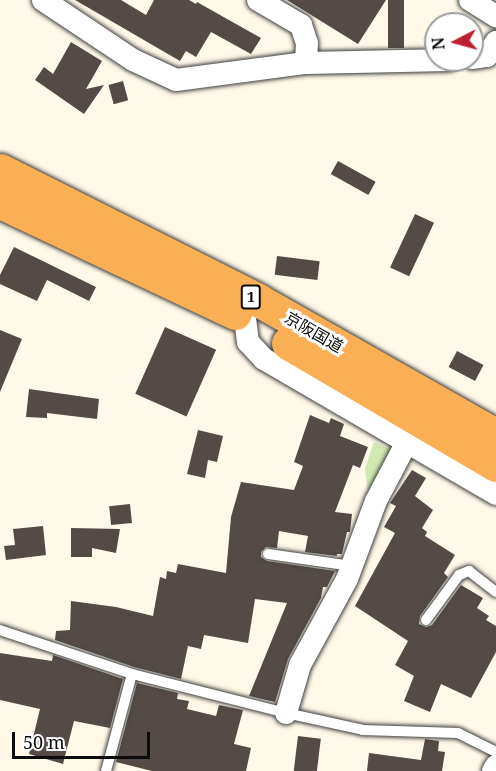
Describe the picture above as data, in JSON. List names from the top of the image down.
{
  "streets": {
    "highway": ["1", "京阪国道"]
  },
  "scale_bar": "50 m",
  "north": "left"
}
